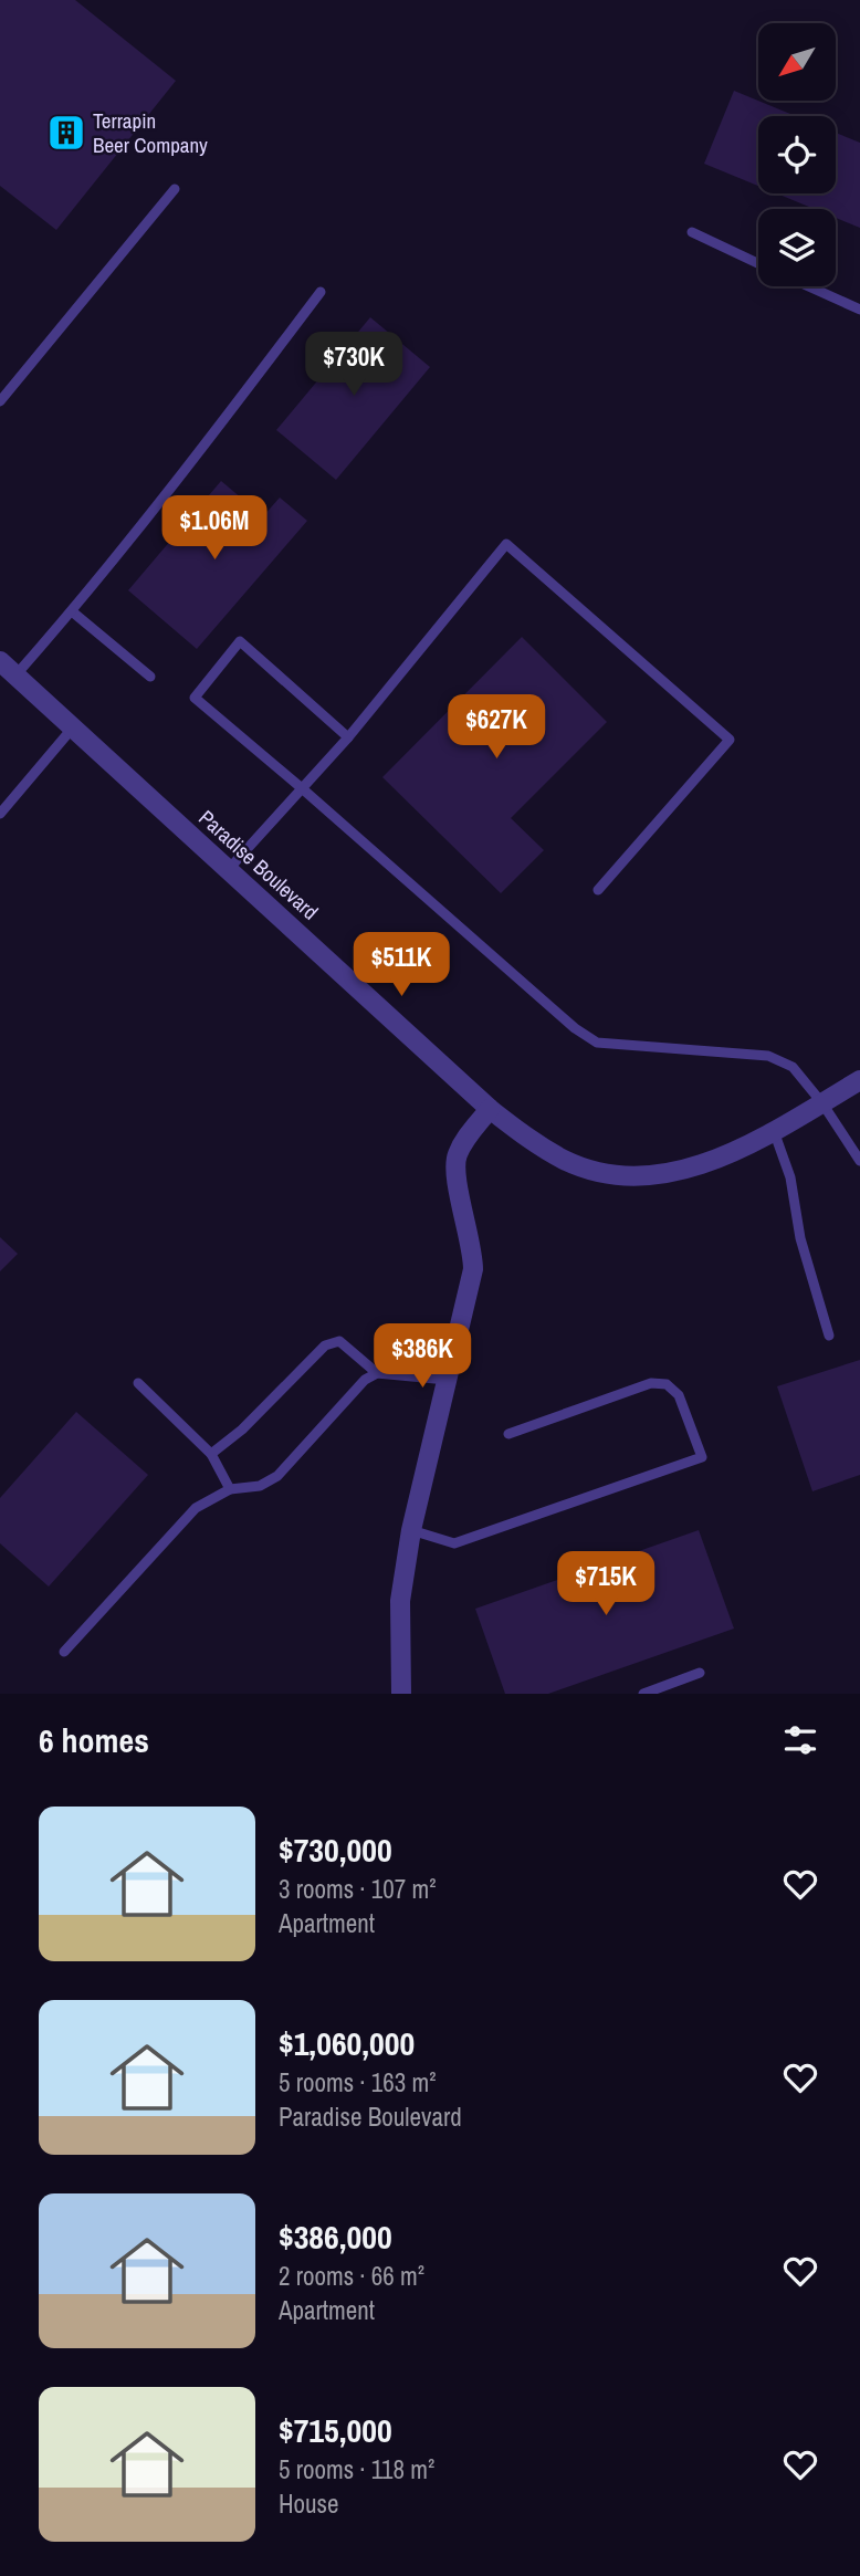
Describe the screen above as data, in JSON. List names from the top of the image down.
{
  "streets": {
    "street": ["Paradise Boulevard"]
  },
  "places": {
    "building": ["Terrapin Beer Company"]
  },
  "north": "bottom left",
  "page": {
    "price": [
      "$730K",
      "$1.06M",
      "$627K",
      "$511K",
      "$386K",
      "$715K"
    ],
    "heading": "6 homes",
    "list": [
      {
        "name": "$730,000",
        "note": "3 rooms · 107 m² · Apartment"
      },
      {
        "name": "$1,060,000",
        "note": "5 rooms · 163 m² · Paradise Boulevard"
      },
      {
        "name": "$386,000",
        "note": "2 rooms · 66 m² · Apartment"
      },
      {
        "name": "$715,000",
        "note": "5 rooms · 118 m² · House"
      }
    ]
  }
}
